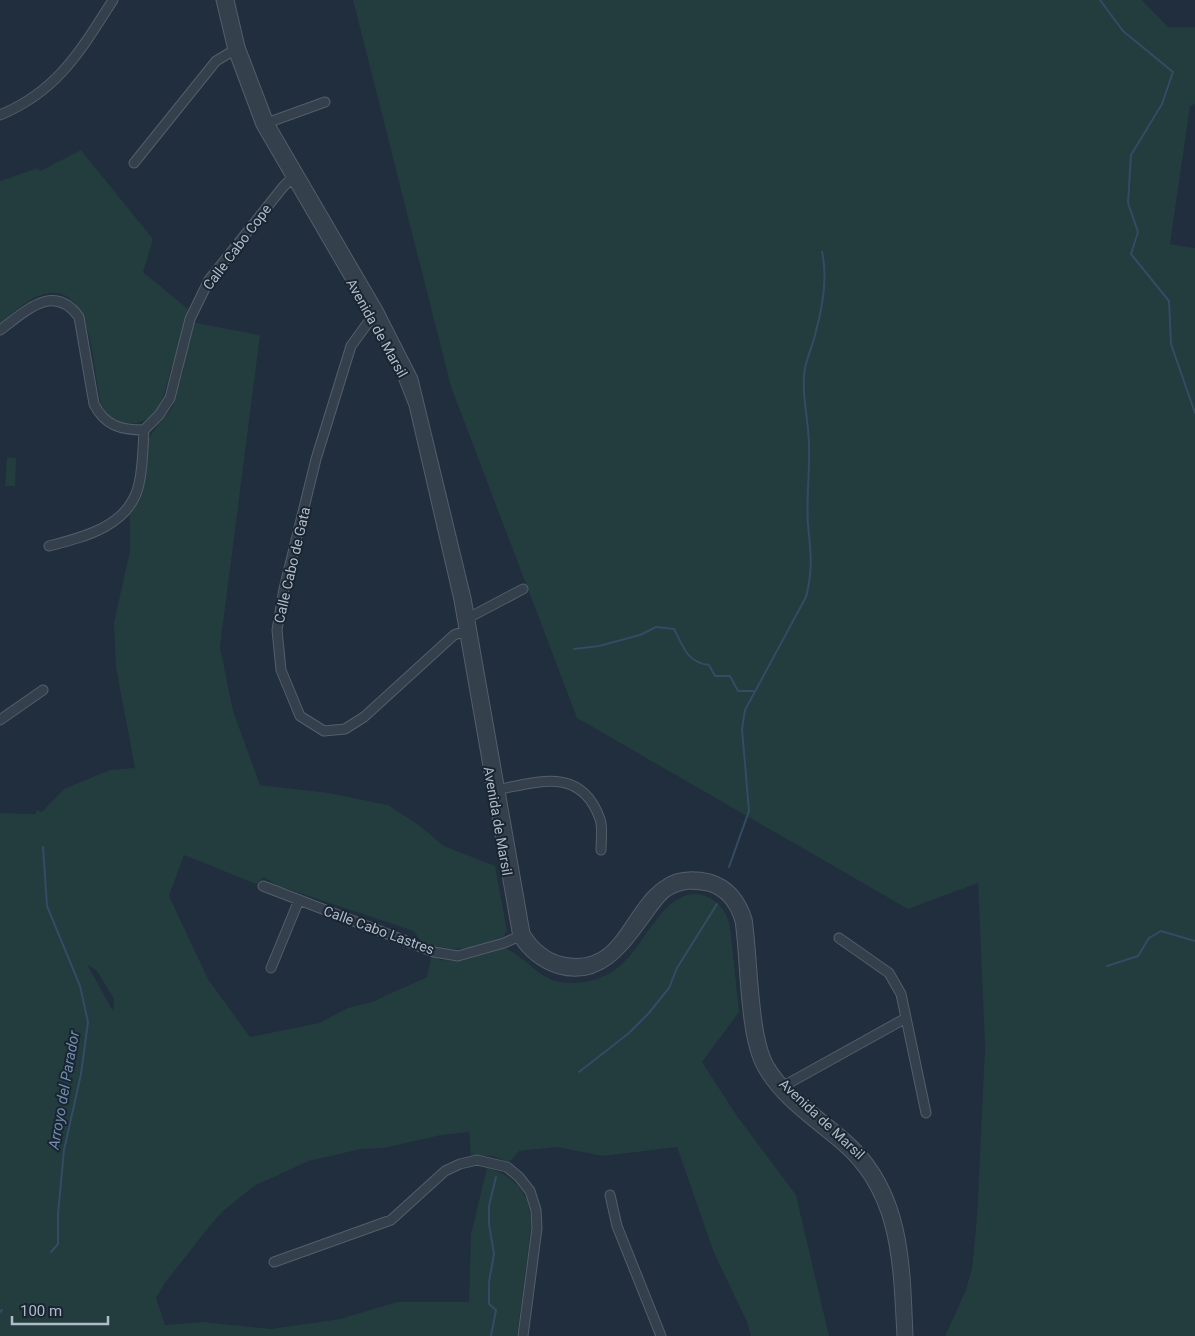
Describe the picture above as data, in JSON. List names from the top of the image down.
{
  "streets": {
    "street": [
      "Calle Cabo Cope",
      "Avenida de Marsil",
      "Calle Cabo de Gata",
      "Calle Cabo Lastres"
    ]
  },
  "crossings": [
    ["Calle Cabo Cope", "Avenida de Marsil"],
    ["Avenida de Marsil", "Calle Cabo de Gata"],
    ["Avenida de Marsil", "Calle Cabo Lastres"]
  ],
  "water": ["Arroyo del Parador"],
  "scale_bar": "100 m"
}
